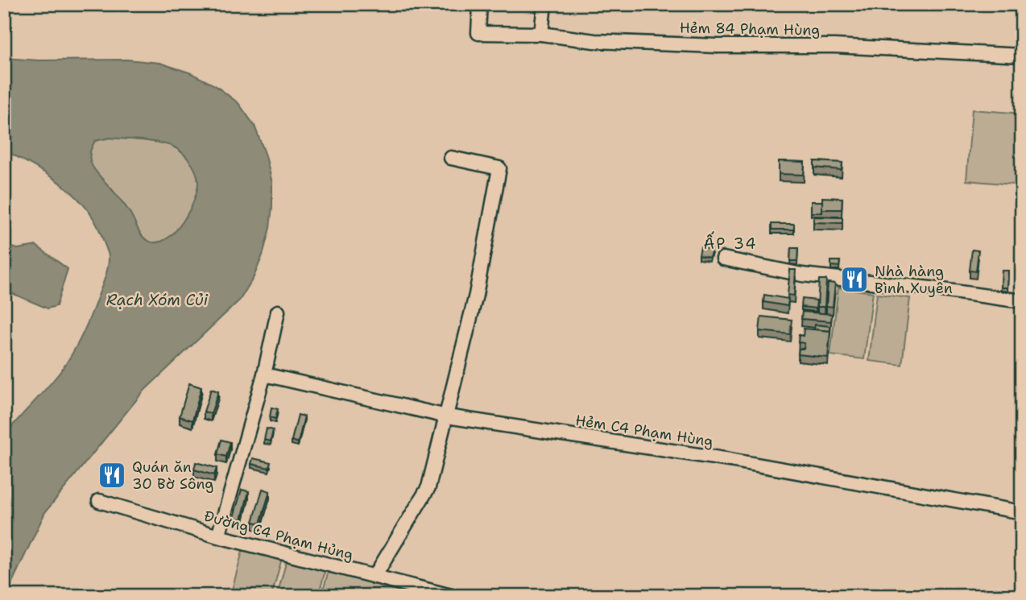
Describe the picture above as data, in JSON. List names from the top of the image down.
{
  "streets": {
    "street": ["Hẻm 84 Phạm Hùng", "Hẻm C4 Phạm Hùng", "Đường C4 Phạm Hủng"]
  },
  "districts": ["ẤP 34"],
  "water": ["Rạch Xóm Củi"],
  "places": {
    "restaurant": ["Nhà hàng Bình Xuyên", "Quán ăn 30 Bờ Sông"]
  }
}
